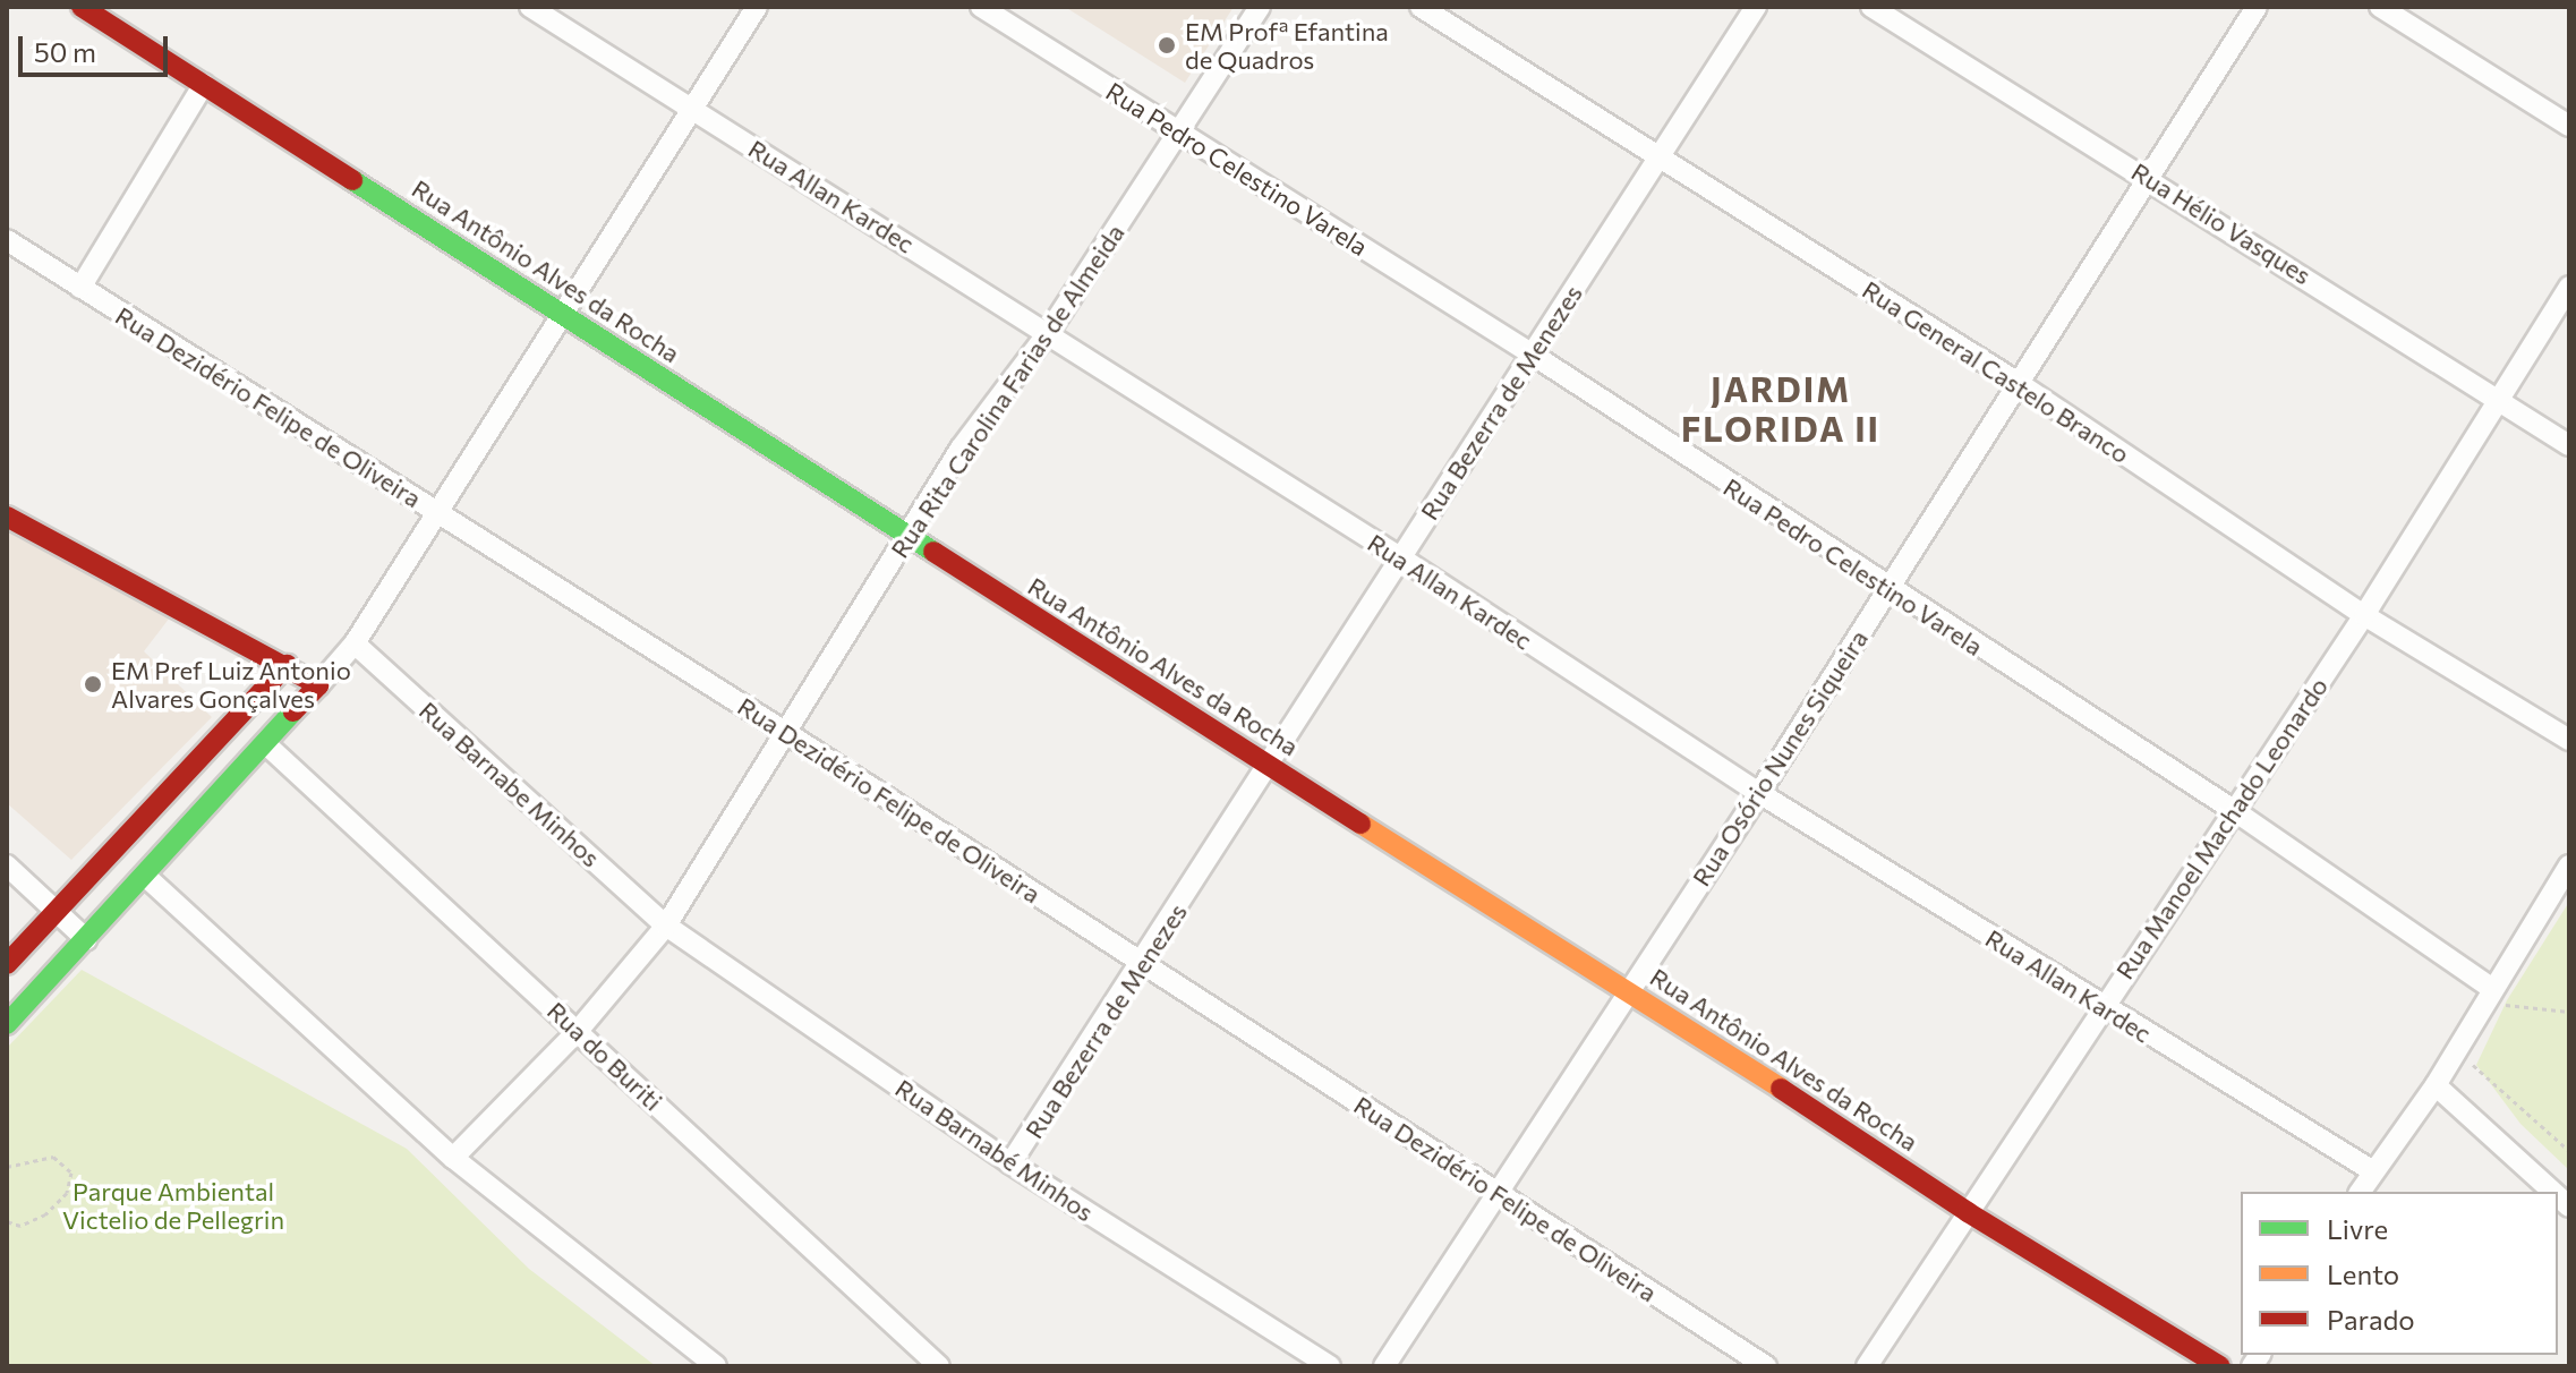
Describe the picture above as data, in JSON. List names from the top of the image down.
{
  "streets": {
    "street": [
      "Rua Pedro Celestino Varela",
      "Rua Allan Kardec",
      "Rua Hélio Vasques",
      "Rua Antônio Alves da Rocha",
      "Rua General Castelo Branco",
      "Rua Rita Carolina Farias de Almeida",
      "Rua Bezerra de Menezes",
      "Rua Dezidério Felipe de Oliveira",
      "Rua Osório Nunes Siqueira",
      "Rua Barnabe Minhos",
      "Rua Manoel Machado Leonardo",
      "Rua do Buriti",
      "Rua Barnabé Minhos"
    ]
  },
  "crossings": [
    ["Rua Pedro Celestino Varela", "Rua Rita Carolina Farias de Almeida"],
    ["Rua Pedro Celestino Varela", "Rua Bezerra de Menezes"],
    ["Rua Pedro Celestino Varela", "Rua Osório Nunes Siqueira"],
    ["Rua Pedro Celestino Varela", "Rua Manoel Machado Leonardo"],
    ["Rua Allan Kardec", "Rua Rita Carolina Farias de Almeida"],
    ["Rua Allan Kardec", "Rua Bezerra de Menezes"],
    ["Rua Allan Kardec", "Rua Osório Nunes Siqueira"],
    ["Rua Allan Kardec", "Rua Manoel Machado Leonardo"],
    ["Rua Hélio Vasques", "Rua Osório Nunes Siqueira"],
    ["Rua Hélio Vasques", "Rua Manoel Machado Leonardo"],
    ["Rua Antônio Alves da Rocha", "Rua Rita Carolina Farias de Almeida"],
    ["Rua Antônio Alves da Rocha", "Rua Bezerra de Menezes"],
    ["Rua Antônio Alves da Rocha", "Rua Osório Nunes Siqueira"],
    ["Rua Antônio Alves da Rocha", "Rua Manoel Machado Leonardo"],
    ["Rua General Castelo Branco", "Rua Bezerra de Menezes"],
    ["Rua General Castelo Branco", "Rua Osório Nunes Siqueira"],
    ["Rua General Castelo Branco", "Rua Manoel Machado Leonardo"],
    ["Rua Rita Carolina Farias de Almeida", "Rua Dezidério Felipe de Oliveira"],
    ["Rua Rita Carolina Farias de Almeida", "Rua Barnabe Minhos"],
    ["Rua Rita Carolina Farias de Almeida", "Rua do Buriti"],
    ["Rua Rita Carolina Farias de Almeida", "Rua Barnabé Minhos"],
    ["Rua Bezerra de Menezes", "Rua Dezidério Felipe de Oliveira"],
    ["Rua Bezerra de Menezes", "Rua Barnabé Minhos"],
    ["Rua Dezidério Felipe de Oliveira", "Rua Osório Nunes Siqueira"],
    ["Rua Barnabe Minhos", "Rua Barnabé Minhos"]
  ],
  "districts": ["JARDIM FLORIDA II"],
  "parks": ["Parque Ambiental Victelio de Pellegrin"],
  "places": ["EM Profª Efantina de Quadros", "EM Pref Luiz Antonio Alvares Gonçalves"],
  "legend": ["Livre", "Lento", "Parado"],
  "scale_bar": "50 m"
}
